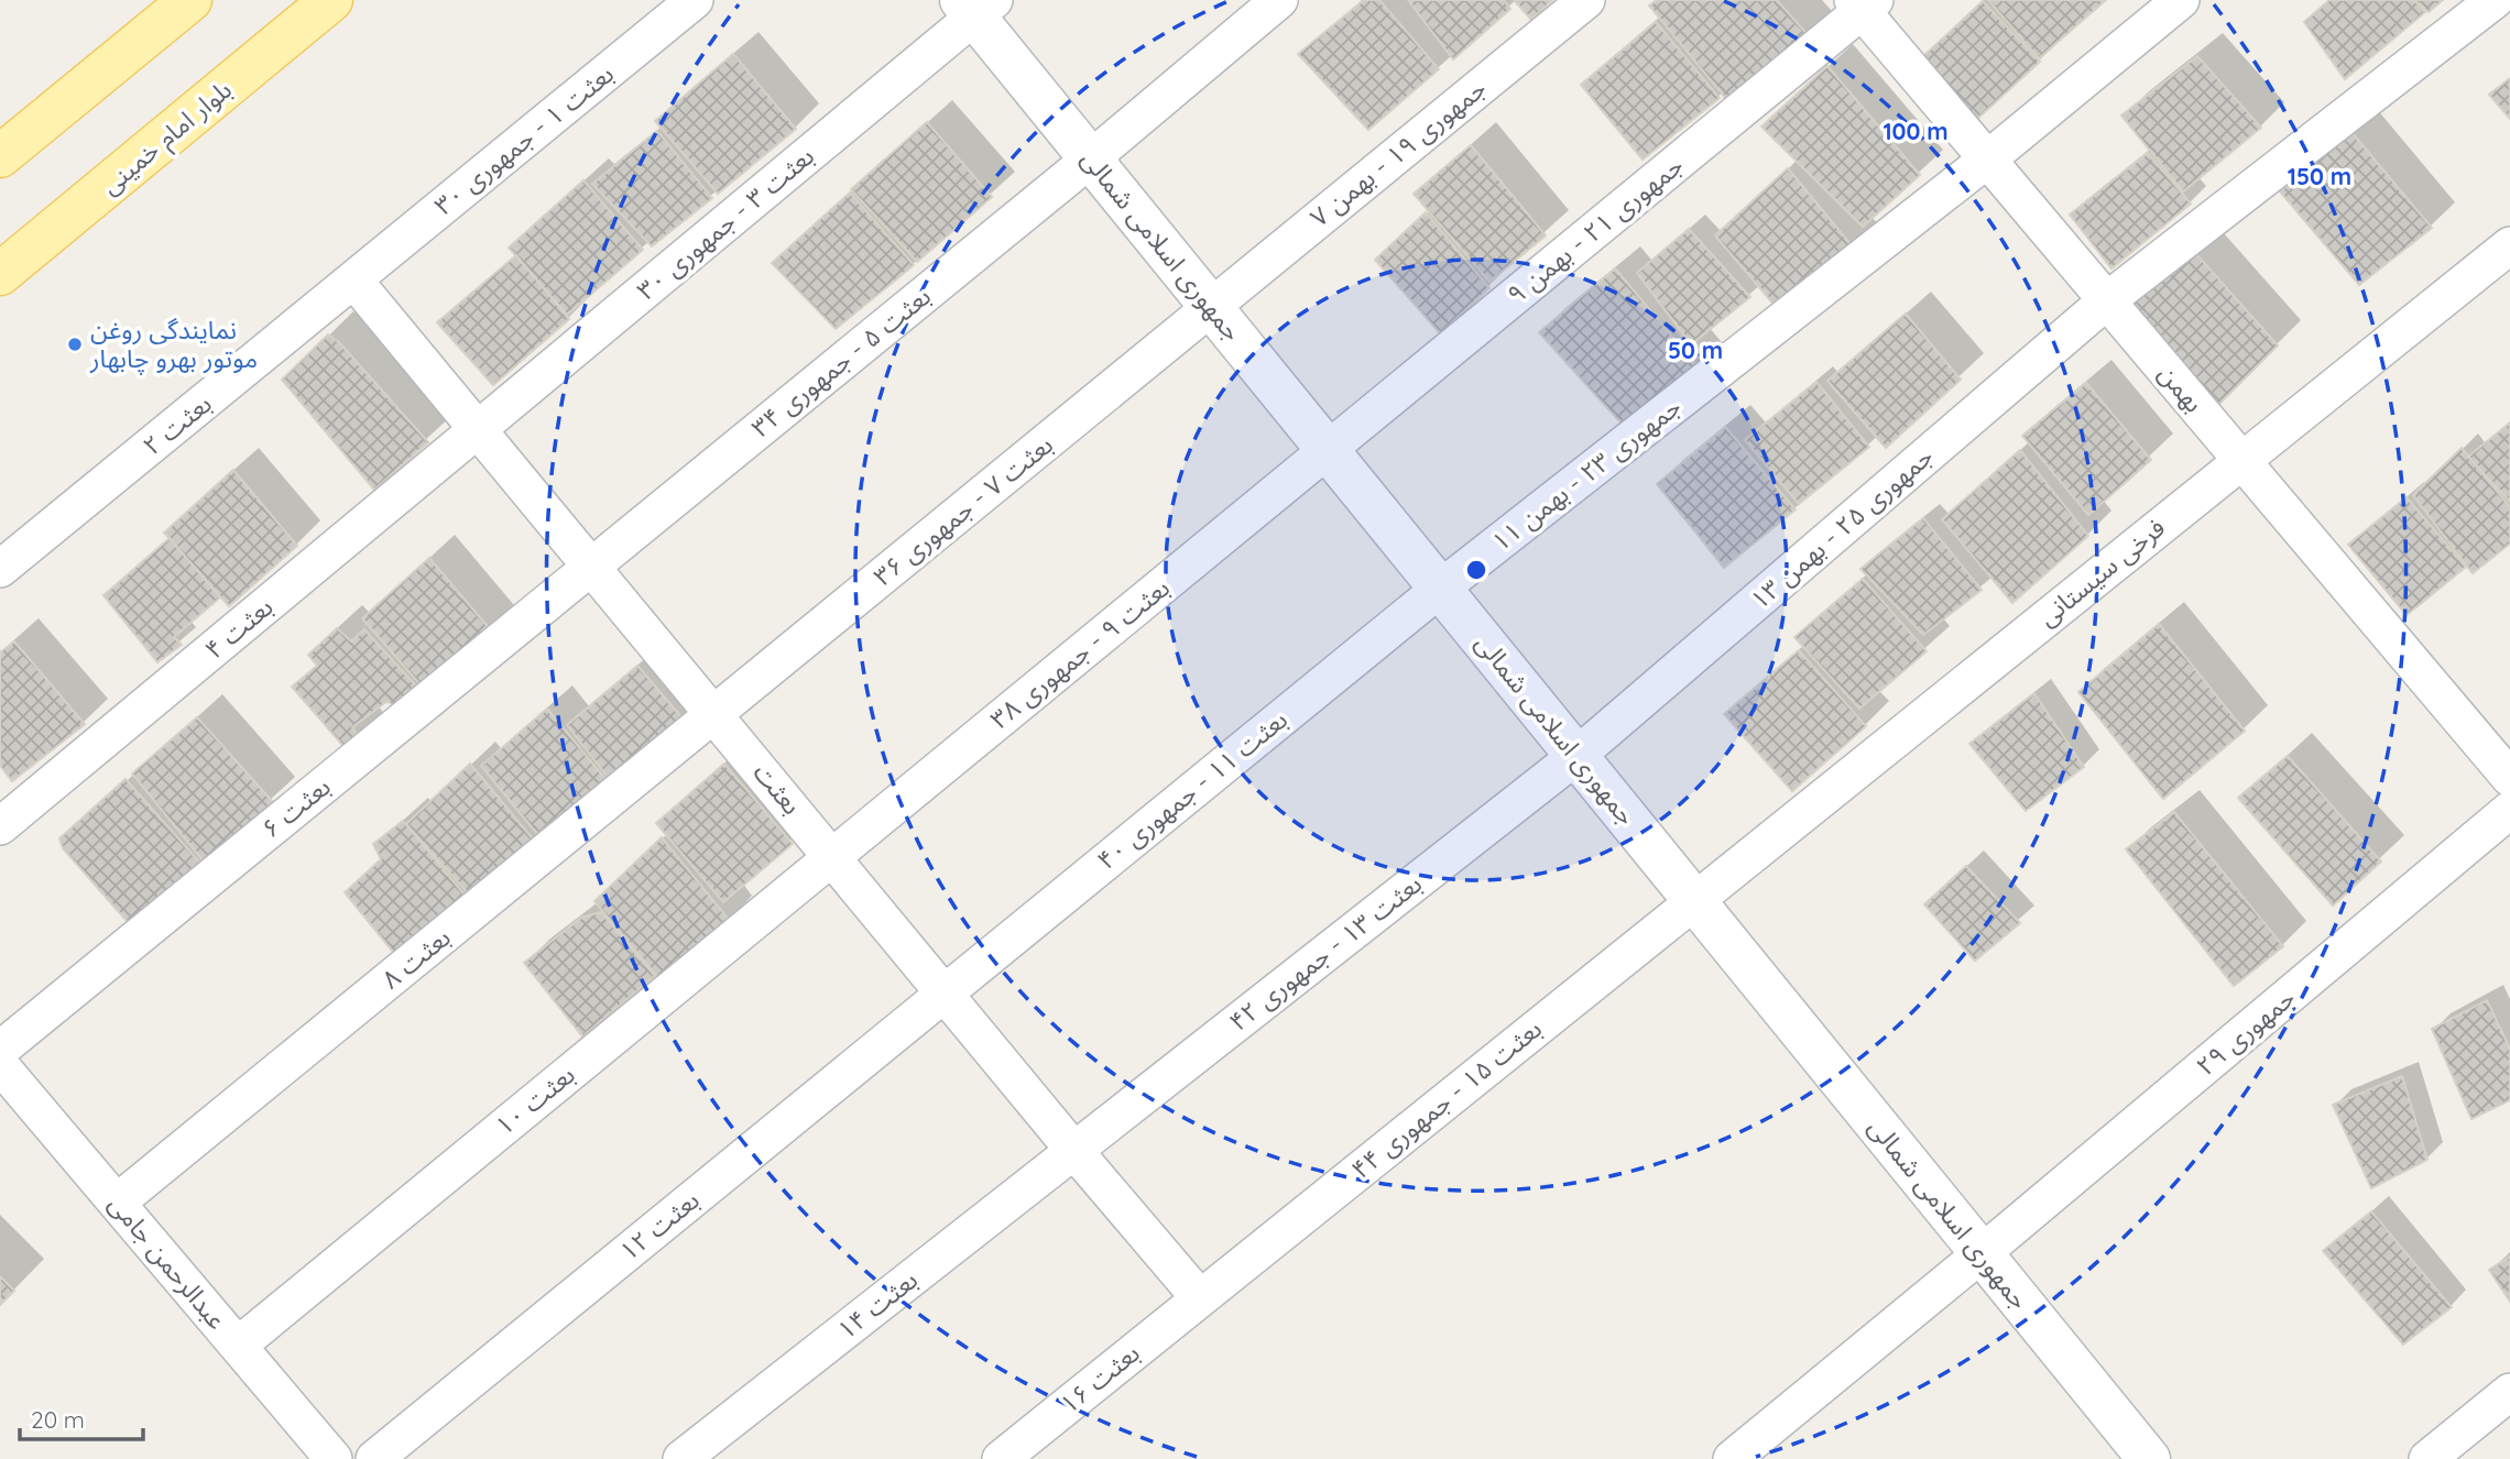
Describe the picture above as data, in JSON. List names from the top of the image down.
{
  "streets": {
    "main road": ["بلوار امام خمینی"],
    "street": [
      "بعثت ۱ - جمهوری ۳۰",
      "جمهوری ۱۹ - بهمن ۷",
      "بعثت ۳ - جمهوری ۳۰",
      "جمهوری ۲۱ - بهمن ۹",
      "جمهوری اسلامی شمالی",
      "بعثت ۵ - جمهوری ۳۴",
      "بهمن",
      "بعثت ۲",
      "جمهوری ۲۳ - بهمن ۱۱",
      "بعثت ۷ - جمهوری ۳۶",
      "جمهوری ۲۵ - بهمن ۱۳",
      "فرخی سیستانی",
      "بعثت ۴",
      "بعثت ۹ - جمهوری ۳۸",
      "بعثت",
      "بعثت ۱۱ - جمهوری ۴۰",
      "بعثت ۶",
      "بعثت ۱۳ - جمهوری ۴۲",
      "بعثت ۸",
      "جمهوری ۲۹",
      "بعثت ۱۵ - جمهوری ۴۴",
      "بعثت ۱۰",
      "بعثت ۱۲",
      "عبدالرحمن جامی",
      "بعثت ۱۴",
      "بعثت ۱۶"
    ]
  },
  "crossings": [
    ["بعثت ۱ - جمهوری ۳۰", "بعثت ۲"],
    ["بعثت ۱ - جمهوری ۳۰", "بعثت"],
    ["جمهوری ۱۹ - بهمن ۷", "جمهوری اسلامی شمالی"],
    ["جمهوری ۱۹ - بهمن ۷", "بعثت ۷ - جمهوری ۳۶"],
    ["بعثت ۳ - جمهوری ۳۰", "جمهوری اسلامی شمالی"],
    ["بعثت ۳ - جمهوری ۳۰", "بعثت ۴"],
    ["بعثت ۳ - جمهوری ۳۰", "بعثت"],
    ["جمهوری ۲۱ - بهمن ۹", "جمهوری اسلامی شمالی"],
    ["جمهوری ۲۱ - بهمن ۹", "بهمن"],
    ["جمهوری ۲۱ - بهمن ۹", "بعثت ۹ - جمهوری ۳۸"],
    ["جمهوری اسلامی شمالی", "بعثت ۵ - جمهوری ۳۴"],
    ["جمهوری اسلامی شمالی", "جمهوری ۲۳ - بهمن ۱۱"],
    ["جمهوری اسلامی شمالی", "بعثت ۷ - جمهوری ۳۶"],
    ["جمهوری اسلامی شمالی", "جمهوری ۲۵ - بهمن ۱۳"],
    ["جمهوری اسلامی شمالی", "فرخی سیستانی"],
    ["جمهوری اسلامی شمالی", "بعثت ۹ - جمهوری ۳۸"],
    ["جمهوری اسلامی شمالی", "بعثت ۱۱ - جمهوری ۴۰"],
    ["جمهوری اسلامی شمالی", "بعثت ۱۳ - جمهوری ۴۲"],
    ["جمهوری اسلامی شمالی", "جمهوری ۲۹"],
    ["جمهوری اسلامی شمالی", "بعثت ۱۵ - جمهوری ۴۴"],
    ["بعثت ۵ - جمهوری ۳۴", "بعثت"],
    ["بعثت ۵ - جمهوری ۳۴", "بعثت ۶"],
    ["بهمن", "جمهوری ۲۳ - بهمن ۱۱"],
    ["بهمن", "جمهوری ۲۵ - بهمن ۱۳"],
    ["بهمن", "فرخی سیستانی"],
    ["بعثت ۲", "بعثت"],
    ["جمهوری ۲۳ - بهمن ۱۱", "بعثت ۱۱ - جمهوری ۴۰"],
    ["بعثت ۷ - جمهوری ۳۶", "بعثت"],
    ["بعثت ۷ - جمهوری ۳۶", "بعثت ۸"],
    ["جمهوری ۲۵ - بهمن ۱۳", "بعثت ۱۳ - جمهوری ۴۲"],
    ["فرخی سیستانی", "بعثت ۱۵ - جمهوری ۴۴"],
    ["بعثت ۴", "بعثت"],
    ["بعثت ۹ - جمهوری ۳۸", "بعثت"],
    ["بعثت ۹ - جمهوری ۳۸", "بعثت ۱۰"],
    ["بعثت", "بعثت ۱۱ - جمهوری ۴۰"],
    ["بعثت", "بعثت ۶"],
    ["بعثت", "بعثت ۱۳ - جمهوری ۴۲"],
    ["بعثت", "بعثت ۸"],
    ["بعثت", "بعثت ۱۵ - جمهوری ۴۴"],
    ["بعثت", "بعثت ۱۰"],
    ["بعثت", "بعثت ۱۲"],
    ["بعثت", "بعثت ۱۴"],
    ["بعثت", "بعثت ۱۶"],
    ["بعثت ۱۱ - جمهوری ۴۰", "بعثت ۱۲"],
    ["بعثت ۱۳ - جمهوری ۴۲", "بعثت ۱۴"],
    ["بعثت ۸", "عبدالرحمن جامی"],
    ["بعثت ۱۵ - جمهوری ۴۴", "بعثت ۱۶"],
    ["بعثت ۱۰", "عبدالرحمن جامی"]
  ],
  "places": ["نمایندگی روغن موتور بهرو چابهار"],
  "scale_bar": "20 m",
  "rings": ["100 m", "150 m", "50 m"]
}
